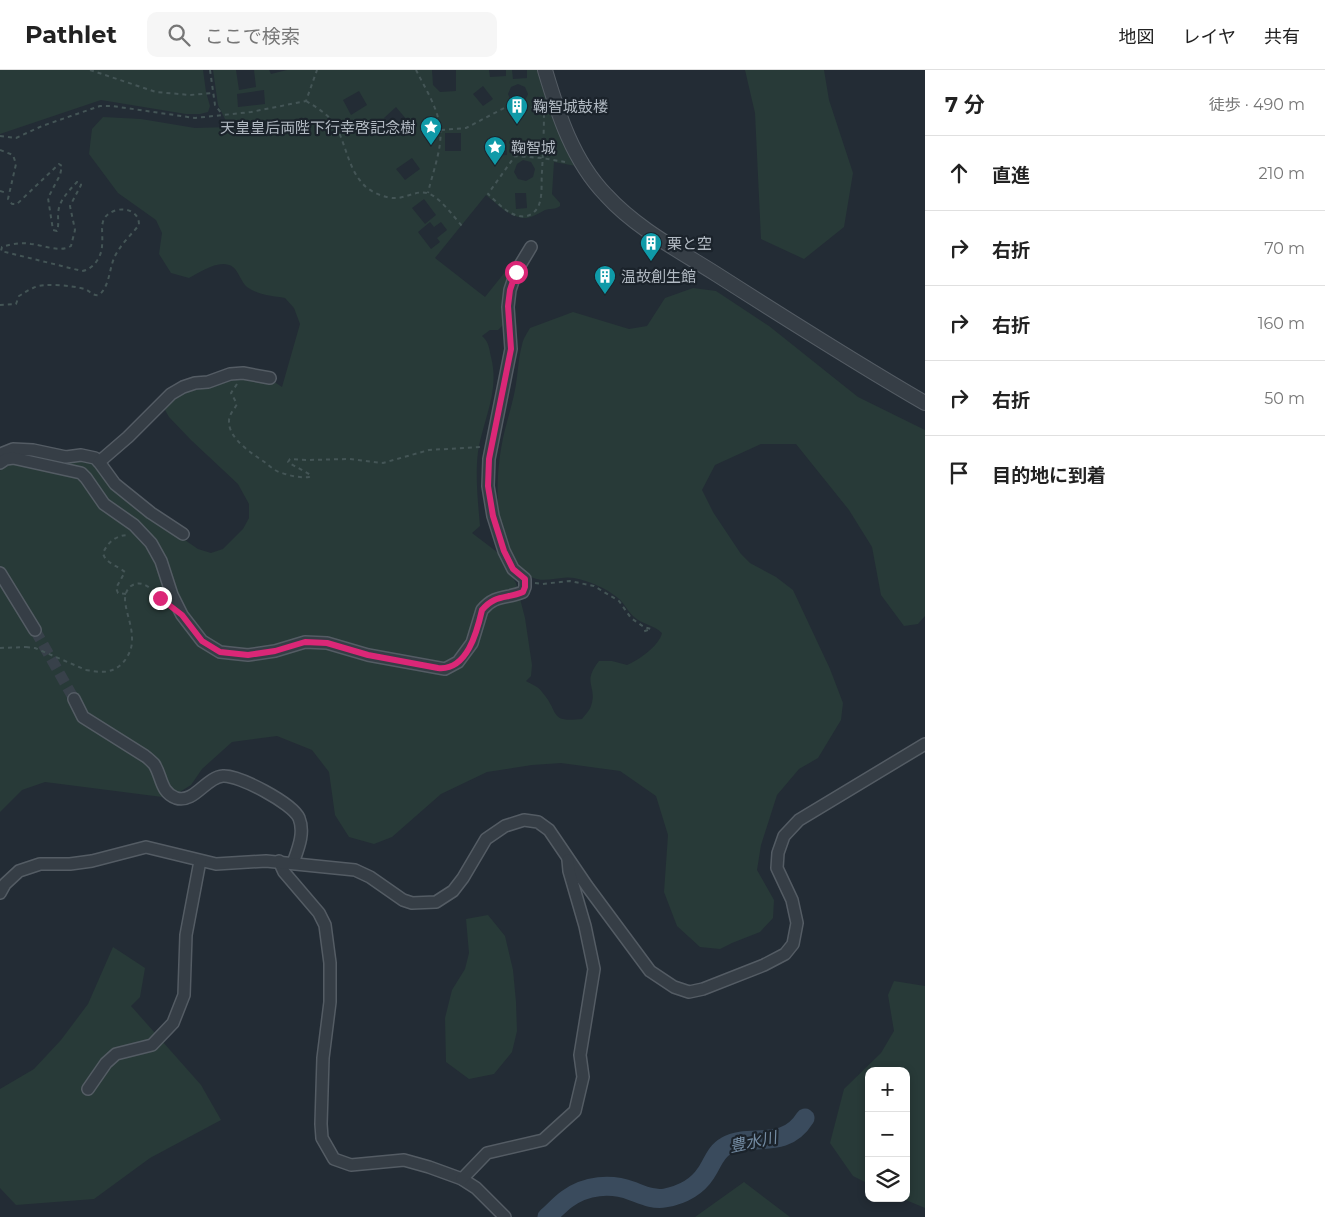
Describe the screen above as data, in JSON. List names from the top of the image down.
{
  "water": ["豊水川"],
  "places": {
    "building": ["鞠智城鼓楼", "栗と空", "温故創生館"],
    "place": ["天皇皇后両陛下行幸啓記念樹", "鞠智城"]
  },
  "page": {
    "header": "Pathlet",
    "search": "ここで検索",
    "nav": ["地図", "レイヤ", "共有"],
    "heading": ["7 分", "徒歩 · 490 m"],
    "list": [
      ["直進", "210 m"],
      ["右折", "70 m"],
      ["右折", "160 m"],
      ["右折", "50 m"],
      "目的地に到着"
    ],
    "map_buttons": ["+", "−"]
  }
}
